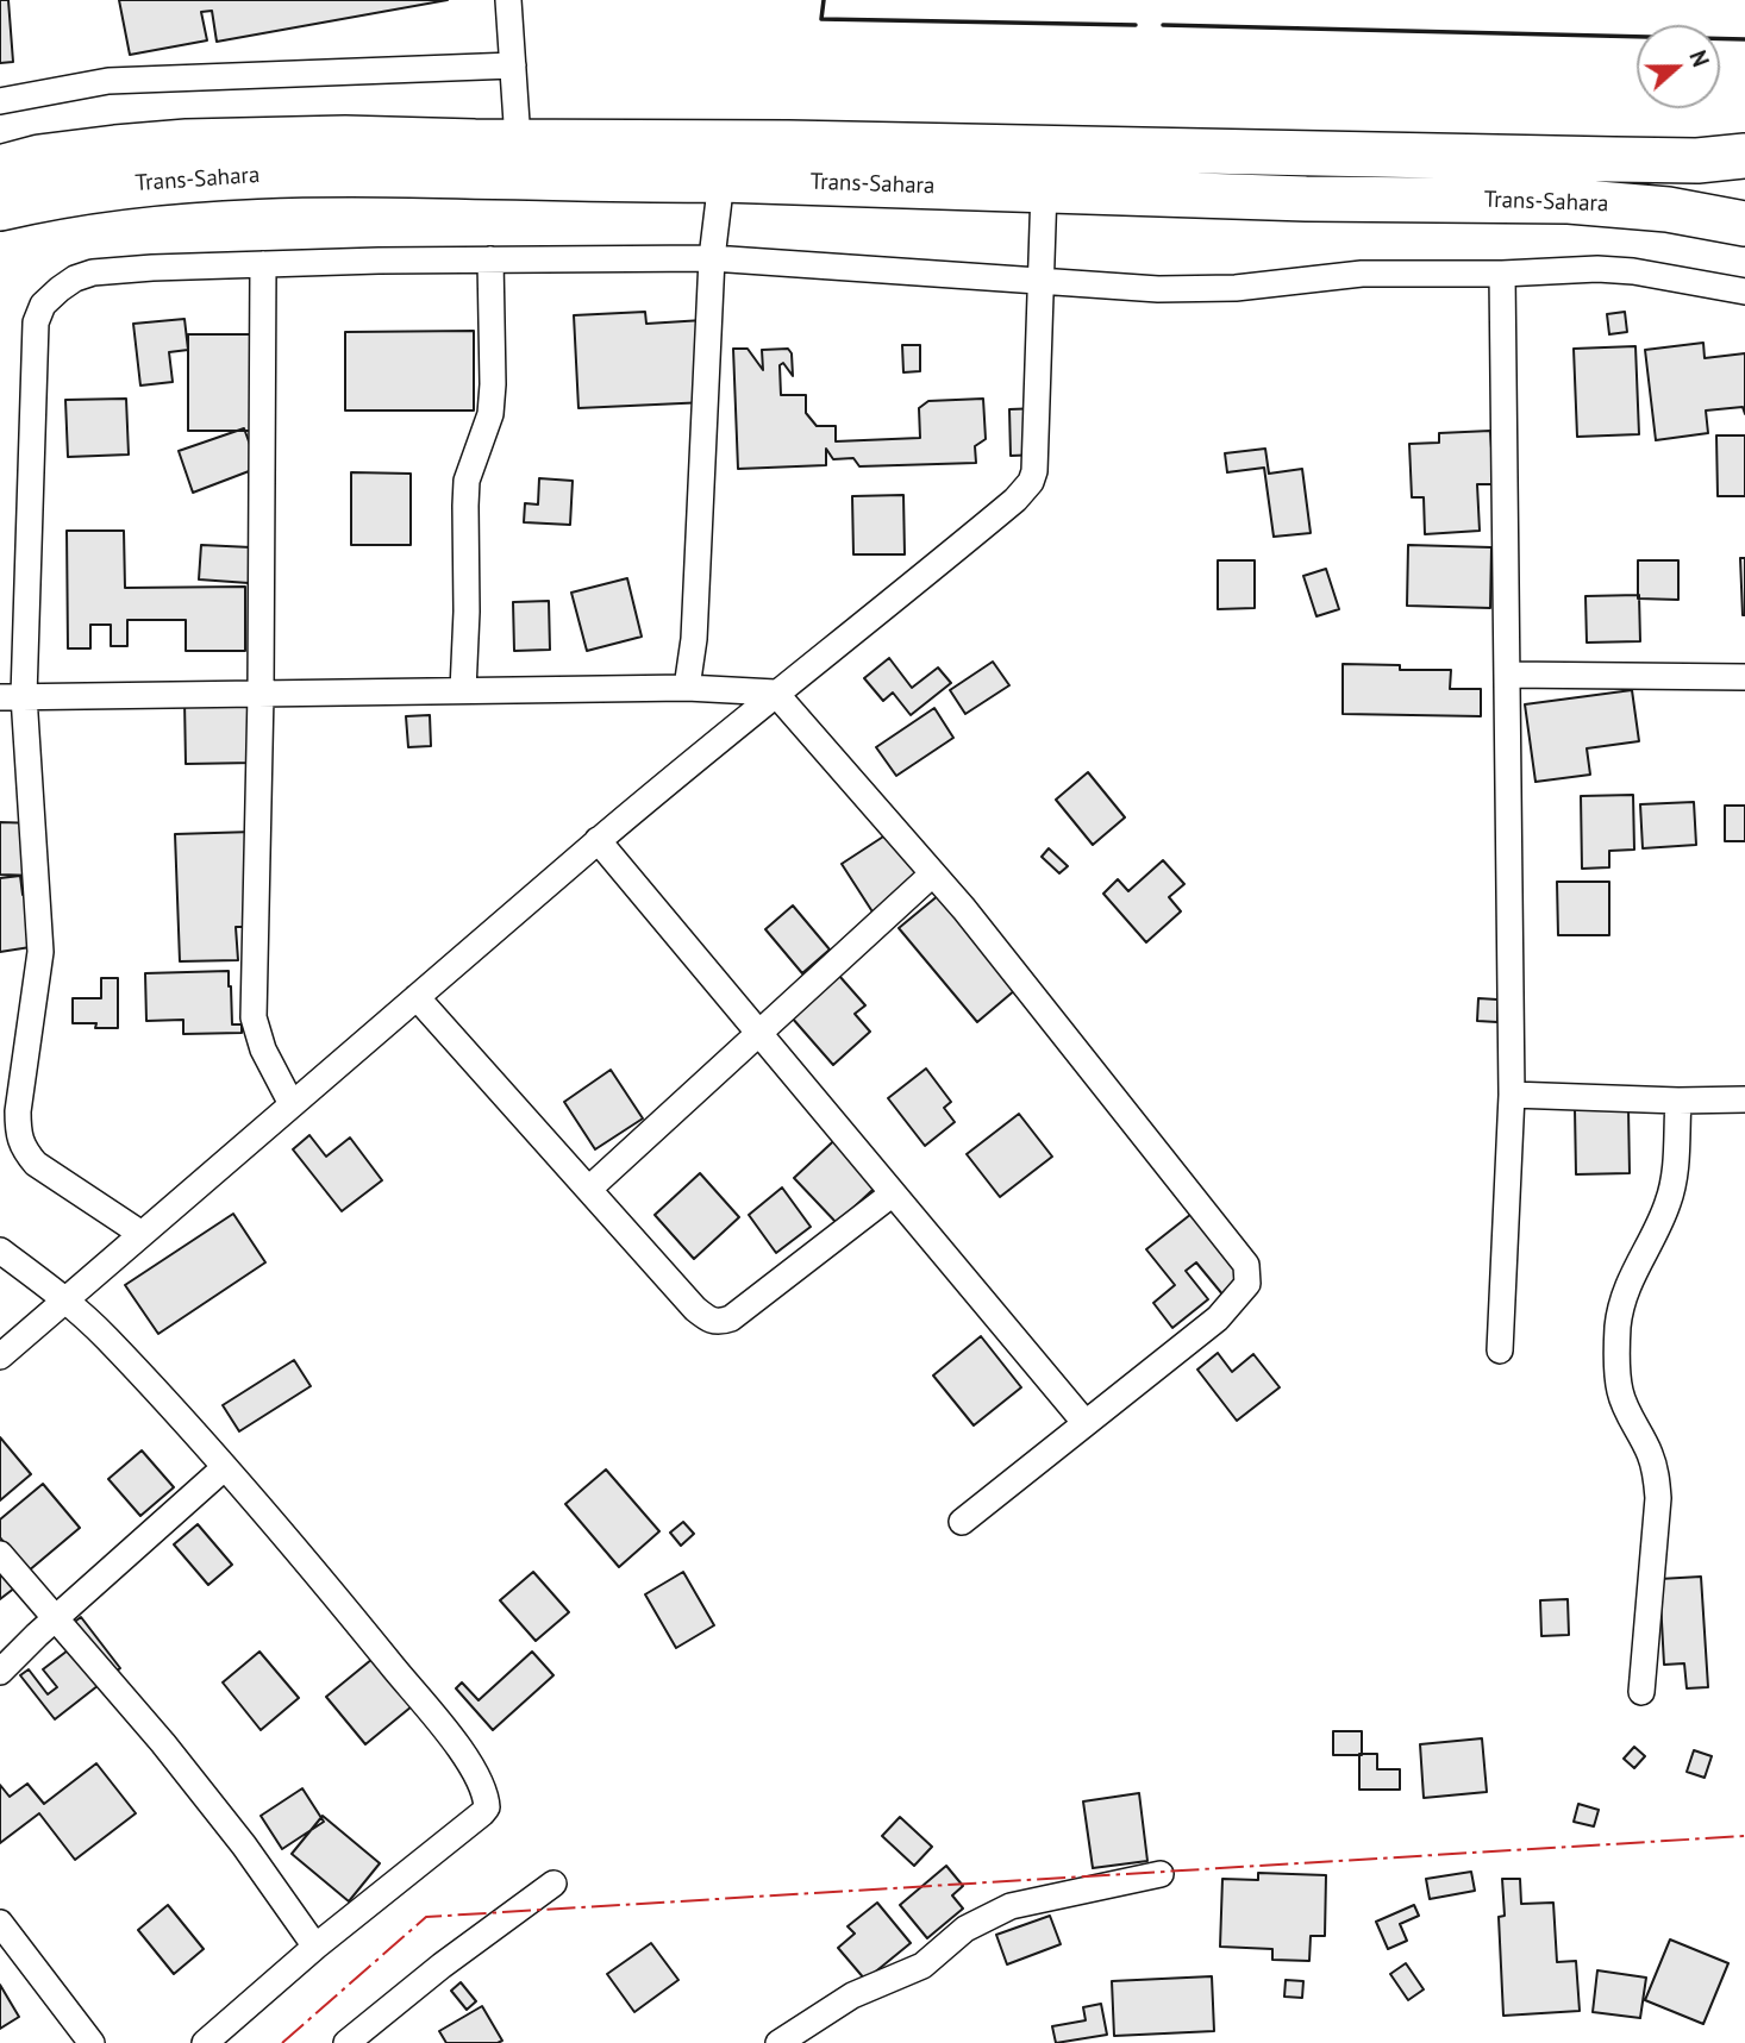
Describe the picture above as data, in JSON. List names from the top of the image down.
{
  "streets": {
    "highway": ["Trans-Sahara"]
  },
  "north": "right"
}
